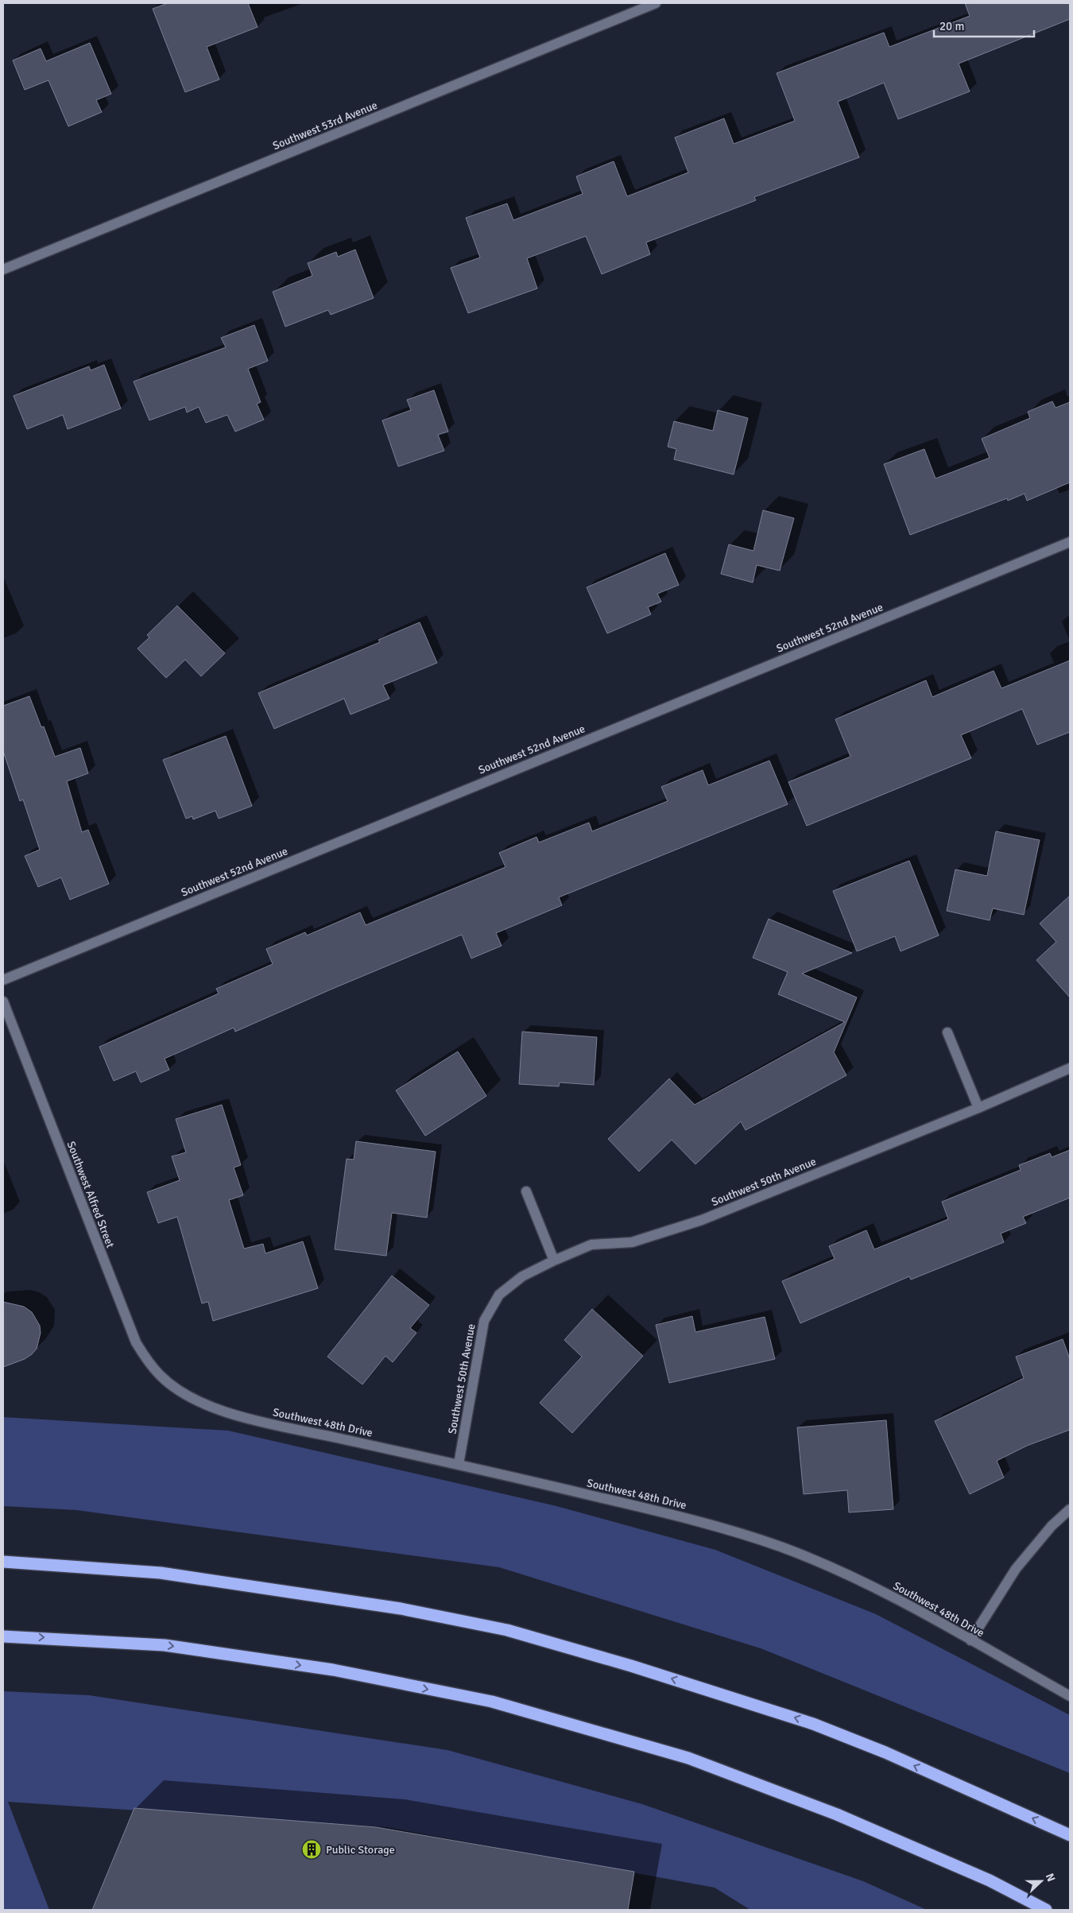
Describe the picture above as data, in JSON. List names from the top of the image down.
{
  "streets": {
    "street": [
      "Southwest 53rd Avenue",
      "Southwest 52nd Avenue",
      "Southwest 50th Avenue",
      "Southwest Alfred Street",
      "Southwest 48th Drive"
    ]
  },
  "crossings": [
    ["Southwest 50th Avenue", "Southwest 48th Drive"],
    ["Southwest Alfred Street", "Southwest 48th Drive"]
  ],
  "places": {
    "building": ["Public Storage"]
  },
  "scale_bar": "20 m",
  "north": "right"
}
